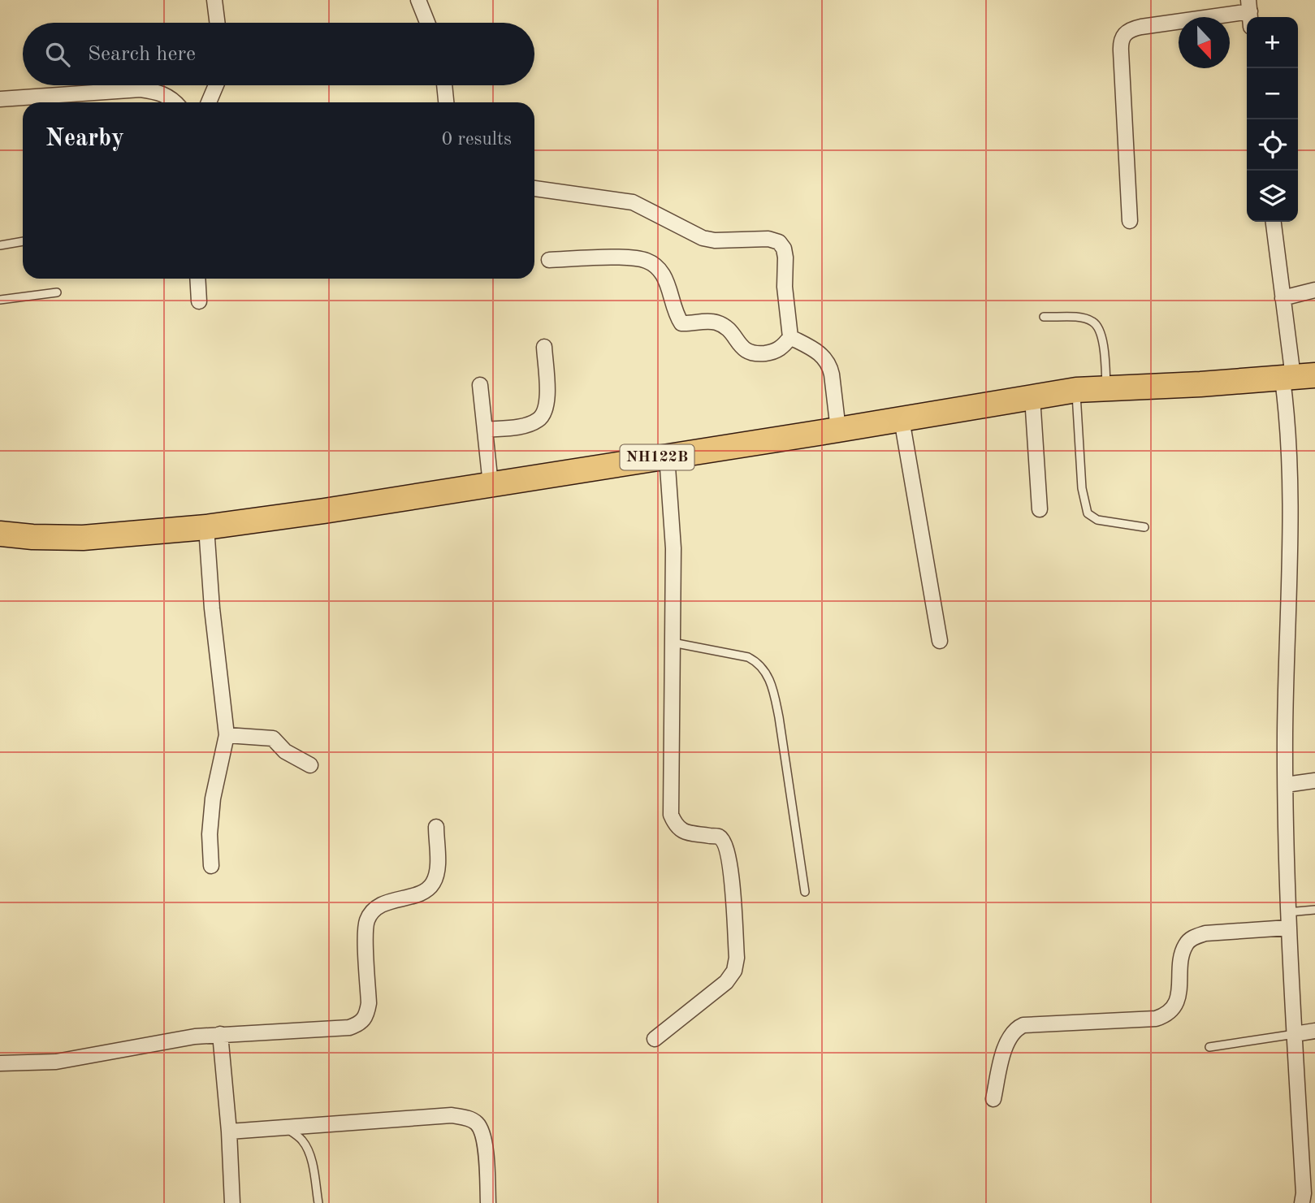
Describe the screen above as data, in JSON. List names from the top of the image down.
{
  "streets": {
    "highway": ["NH122B"]
  },
  "north": "bottom",
  "page": {
    "map_buttons": ["+", "−"],
    "search": "Search here",
    "heading": ["Nearby", "0 results"]
  }
}
